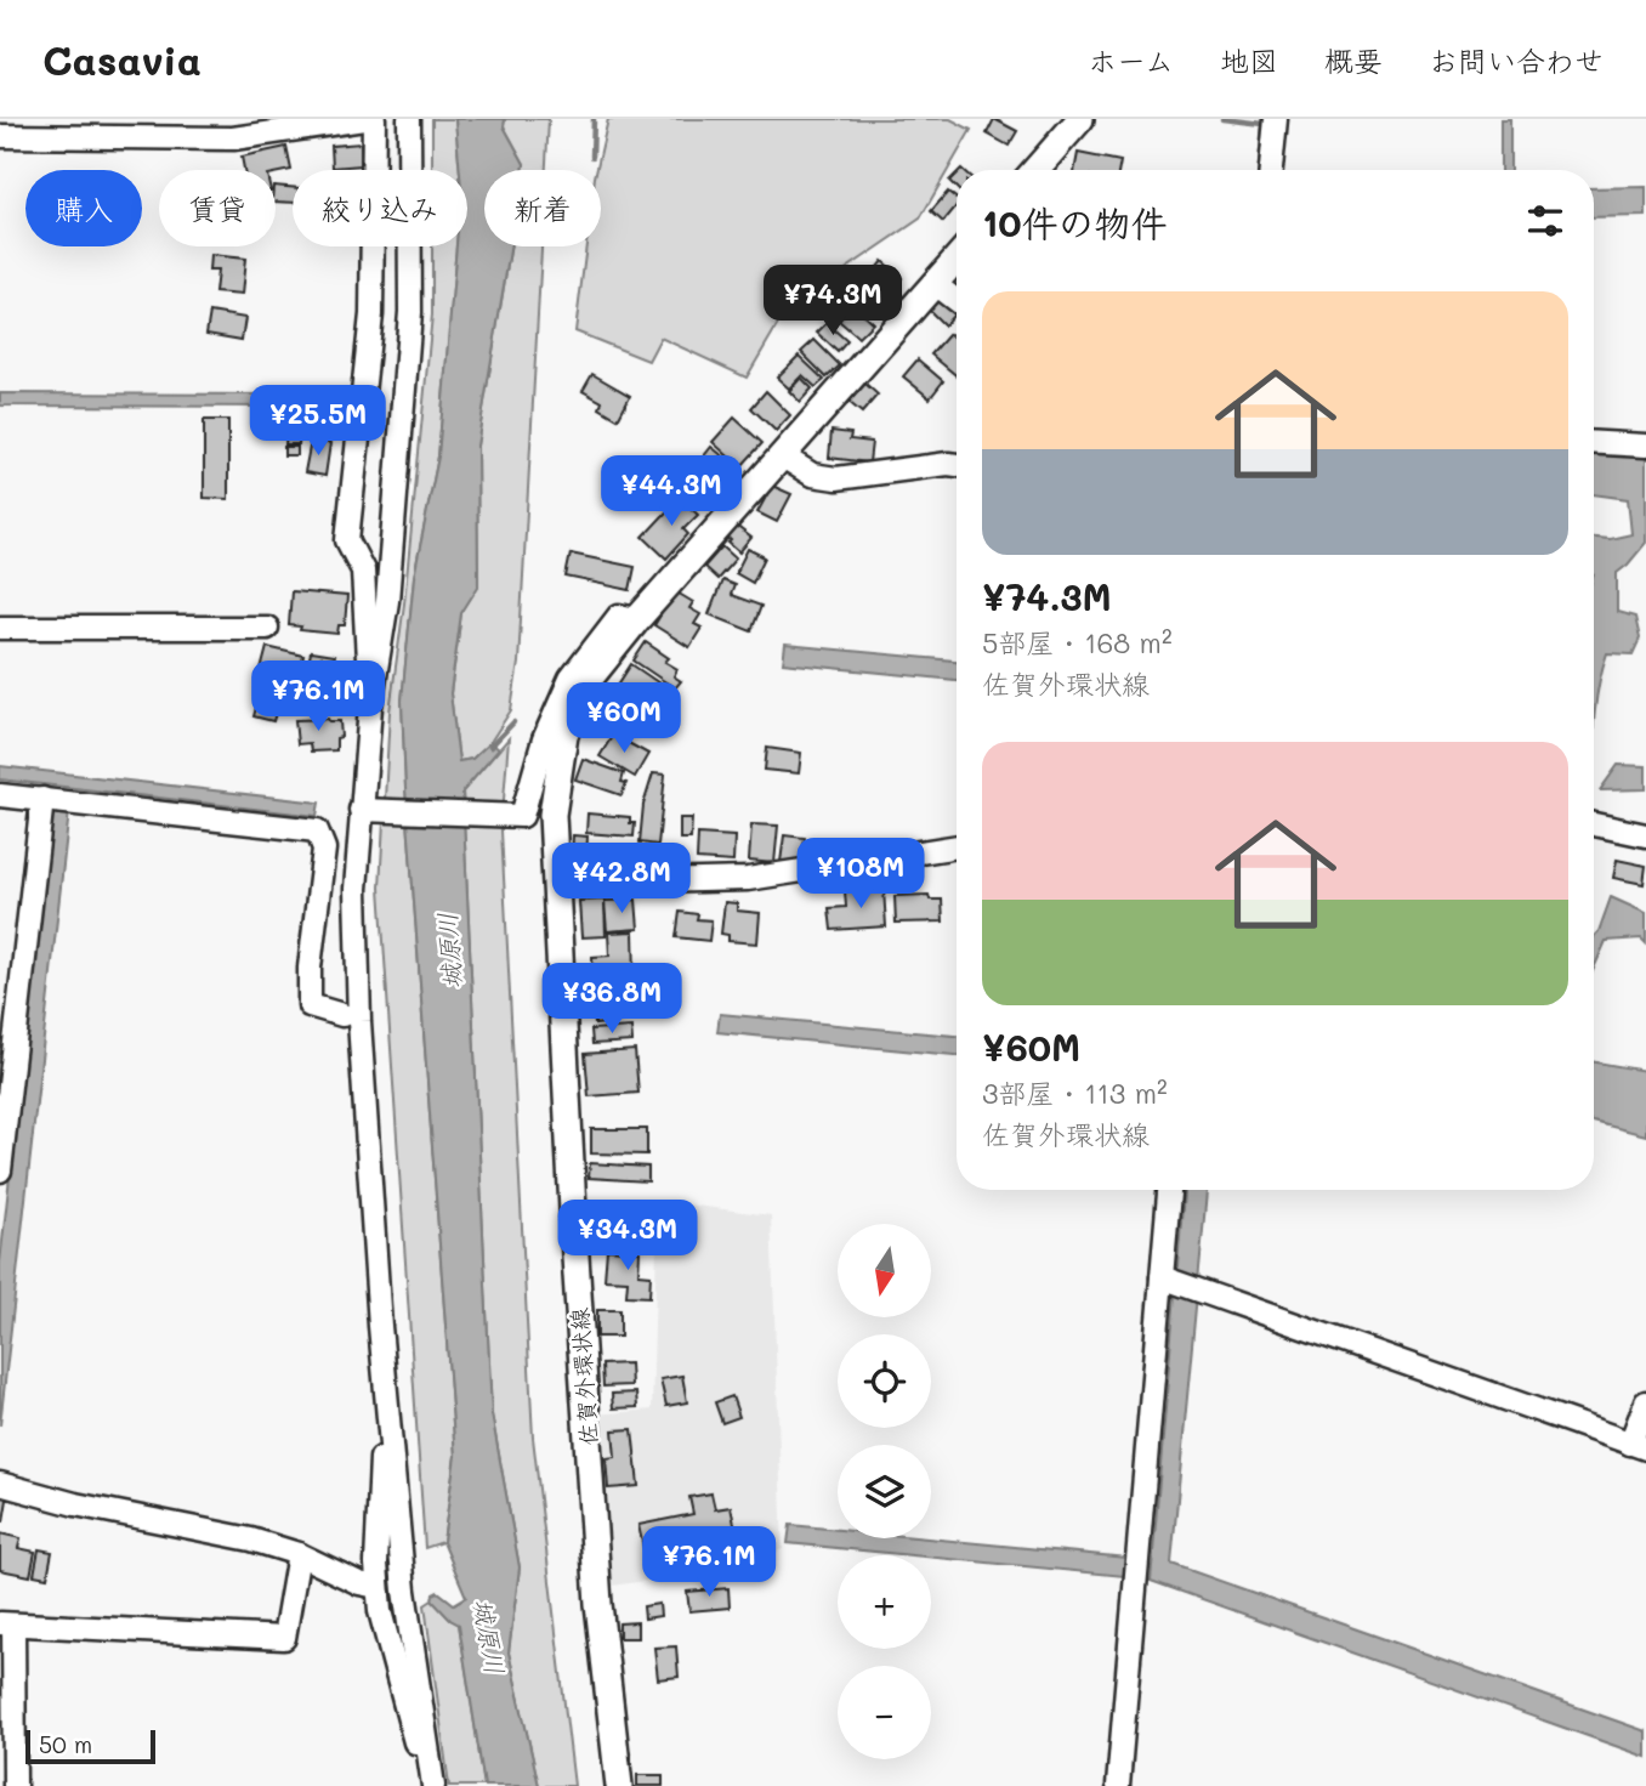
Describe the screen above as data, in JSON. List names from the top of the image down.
{
  "streets": {
    "main road": ["佐賀外環状線"]
  },
  "water": ["城原川"],
  "scale_bar": "50 m",
  "north": "bottom",
  "page": {
    "header": "Casavia",
    "nav": [
      "ホーム",
      "地図",
      "概要",
      "お問い合わせ"
    ],
    "chip": [
      "購入",
      "賃貸",
      "絞り込み",
      "新着"
    ],
    "heading": "10件の物件",
    "price": [
      "¥74.3M",
      "¥25.5M",
      "¥44.3M",
      "¥76.1M",
      "¥60M",
      "¥108M",
      "¥42.8M",
      "¥36.8M",
      "¥34.3M",
      "¥76.1M"
    ],
    "list": [
      {
        "name": "¥74.3M",
        "note": "5部屋 · 168 m² · 佐賀外環状線"
      },
      {
        "name": "¥60M",
        "note": "3部屋 · 113 m² · 佐賀外環状線"
      }
    ],
    "map_buttons": ["+", "−"],
    "scale": "50 m"
  }
}
